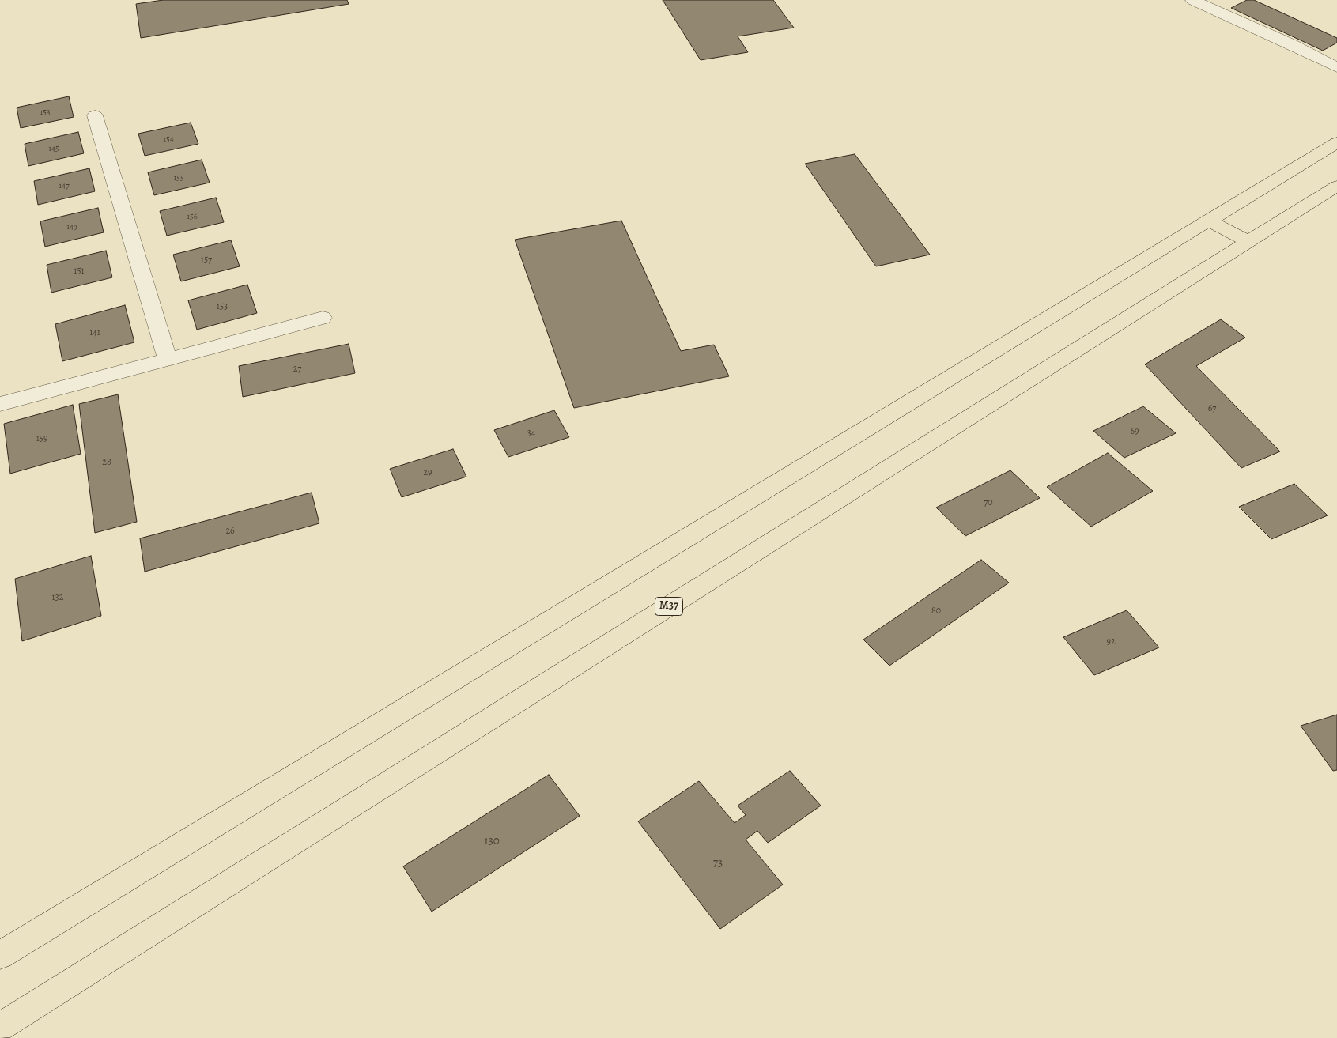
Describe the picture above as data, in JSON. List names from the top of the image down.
{
  "streets": {
    "highway": ["M37"]
  },
  "house_numbers": [
    "153",
    "154",
    "145",
    "155",
    "147",
    "156",
    "149",
    "157",
    "151",
    "153",
    "141",
    "27",
    "67",
    "69",
    "34",
    "159",
    "28",
    "29",
    "70",
    "26",
    "132",
    "80",
    "92",
    "130",
    "73"
  ]
}
